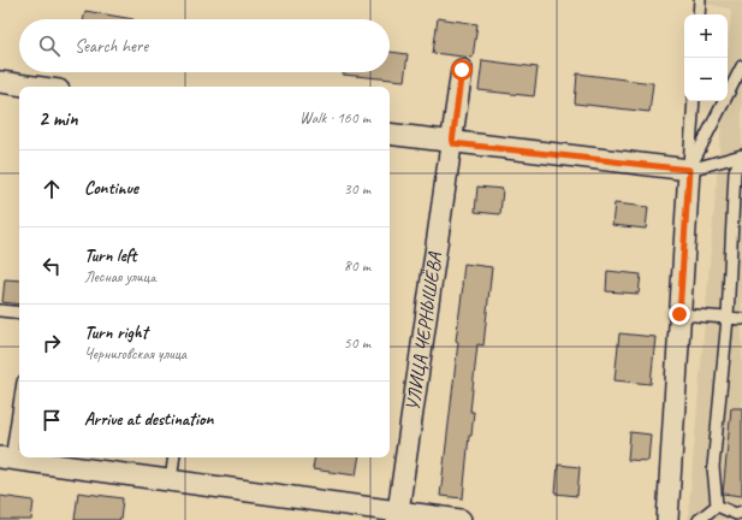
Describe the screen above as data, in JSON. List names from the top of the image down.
{
  "streets": {
    "street": ["УЛИЦА ЧЕРНЫШЁВА"]
  },
  "page": {
    "map_buttons": ["+", "−"],
    "search": "Search here",
    "heading": ["2 min", "Walk · 160 m"],
    "list": [
      ["Continue", "30 m"],
      ["Turn left", "Лесная улица", "80 m"],
      ["Turn right", "Черниговская улица", "50 m"],
      "Arrive at destination"
    ]
  }
}
